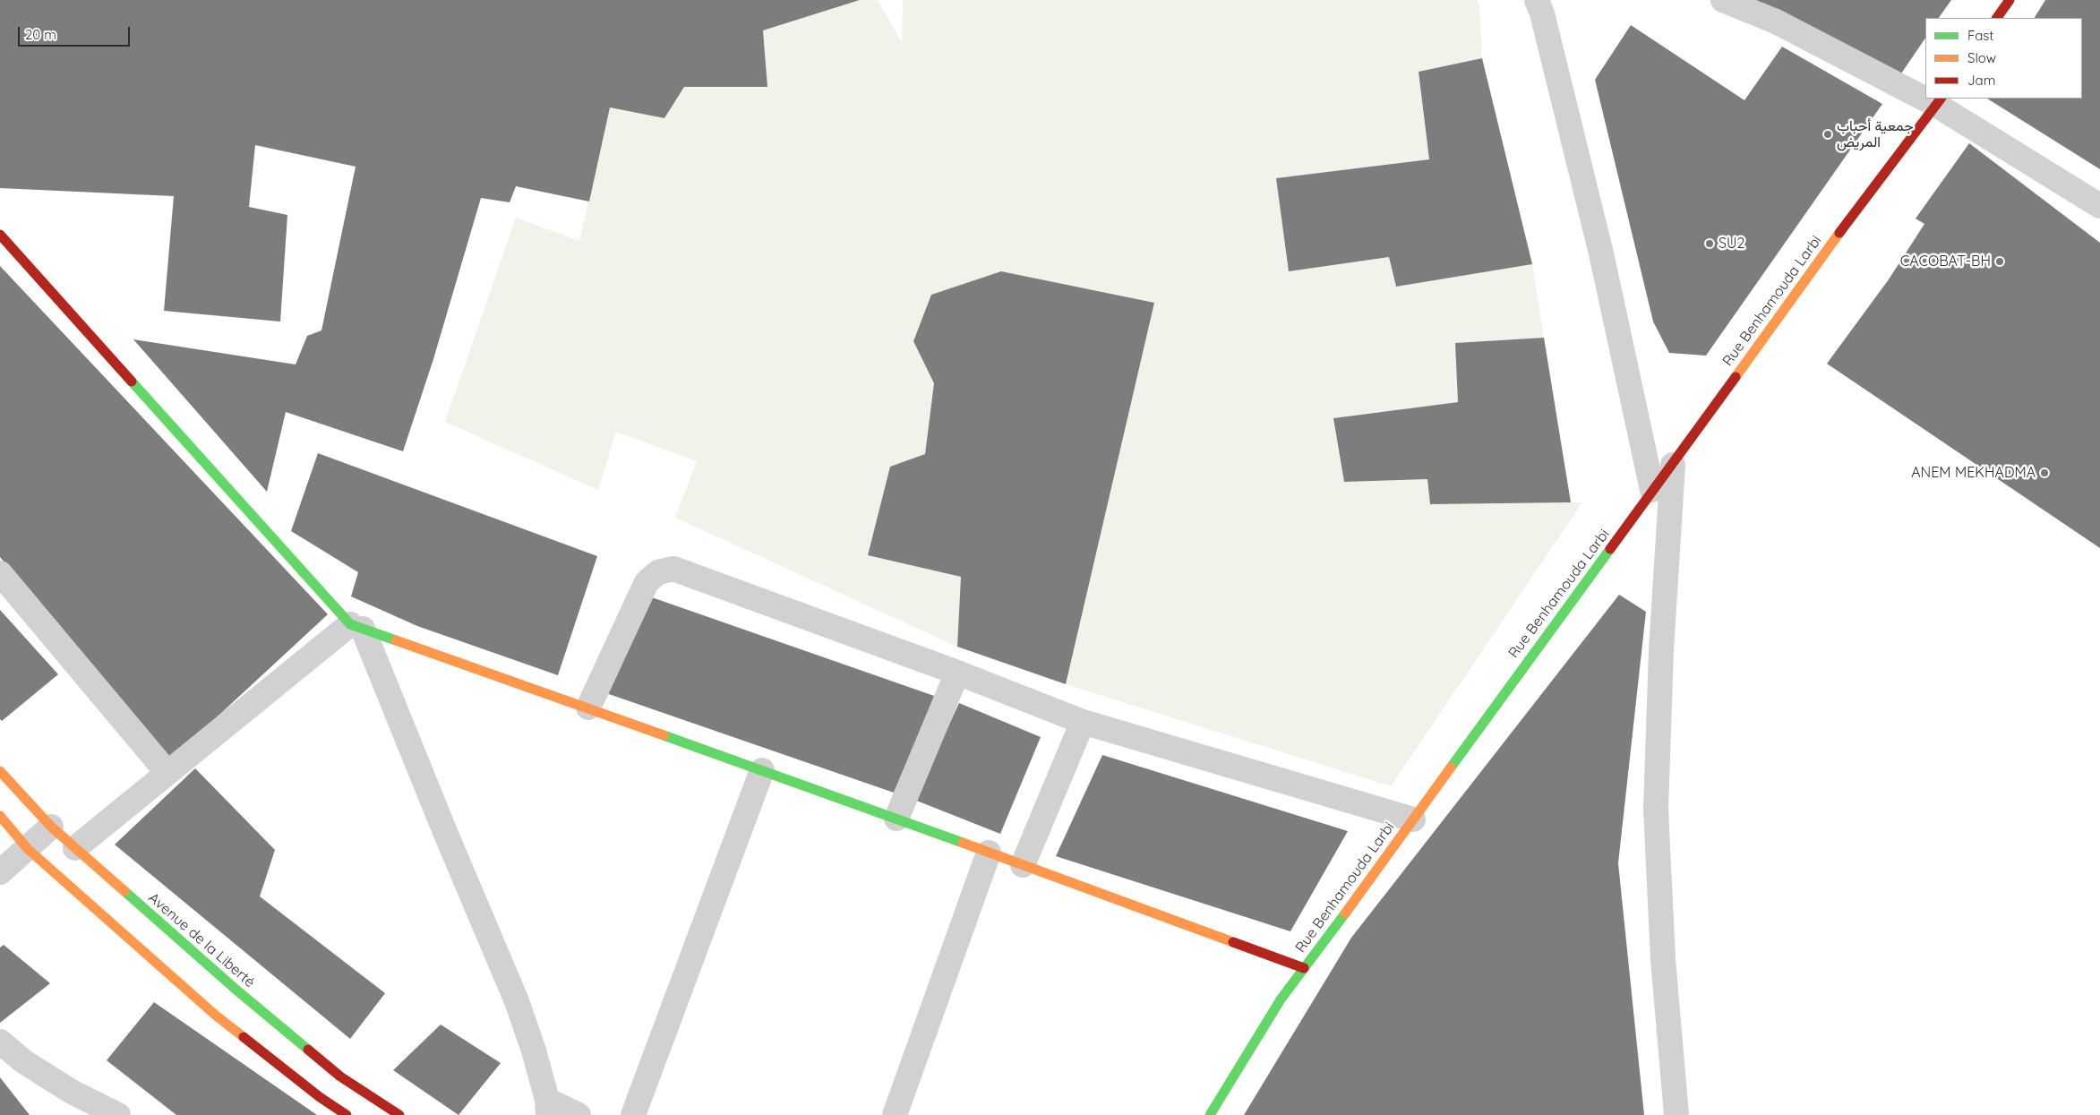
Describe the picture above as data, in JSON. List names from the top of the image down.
{
  "streets": {
    "street": ["Rue Benhamouda Larbi", "Avenue de la Liberté"]
  },
  "places": [
    "جمعية أحباب المريض",
    "SU2",
    "CACOBAT-BH",
    "ANEM MEKHADMA"
  ],
  "legend": ["Fast", "Slow", "Jam"],
  "scale_bar": "20 m"
}
